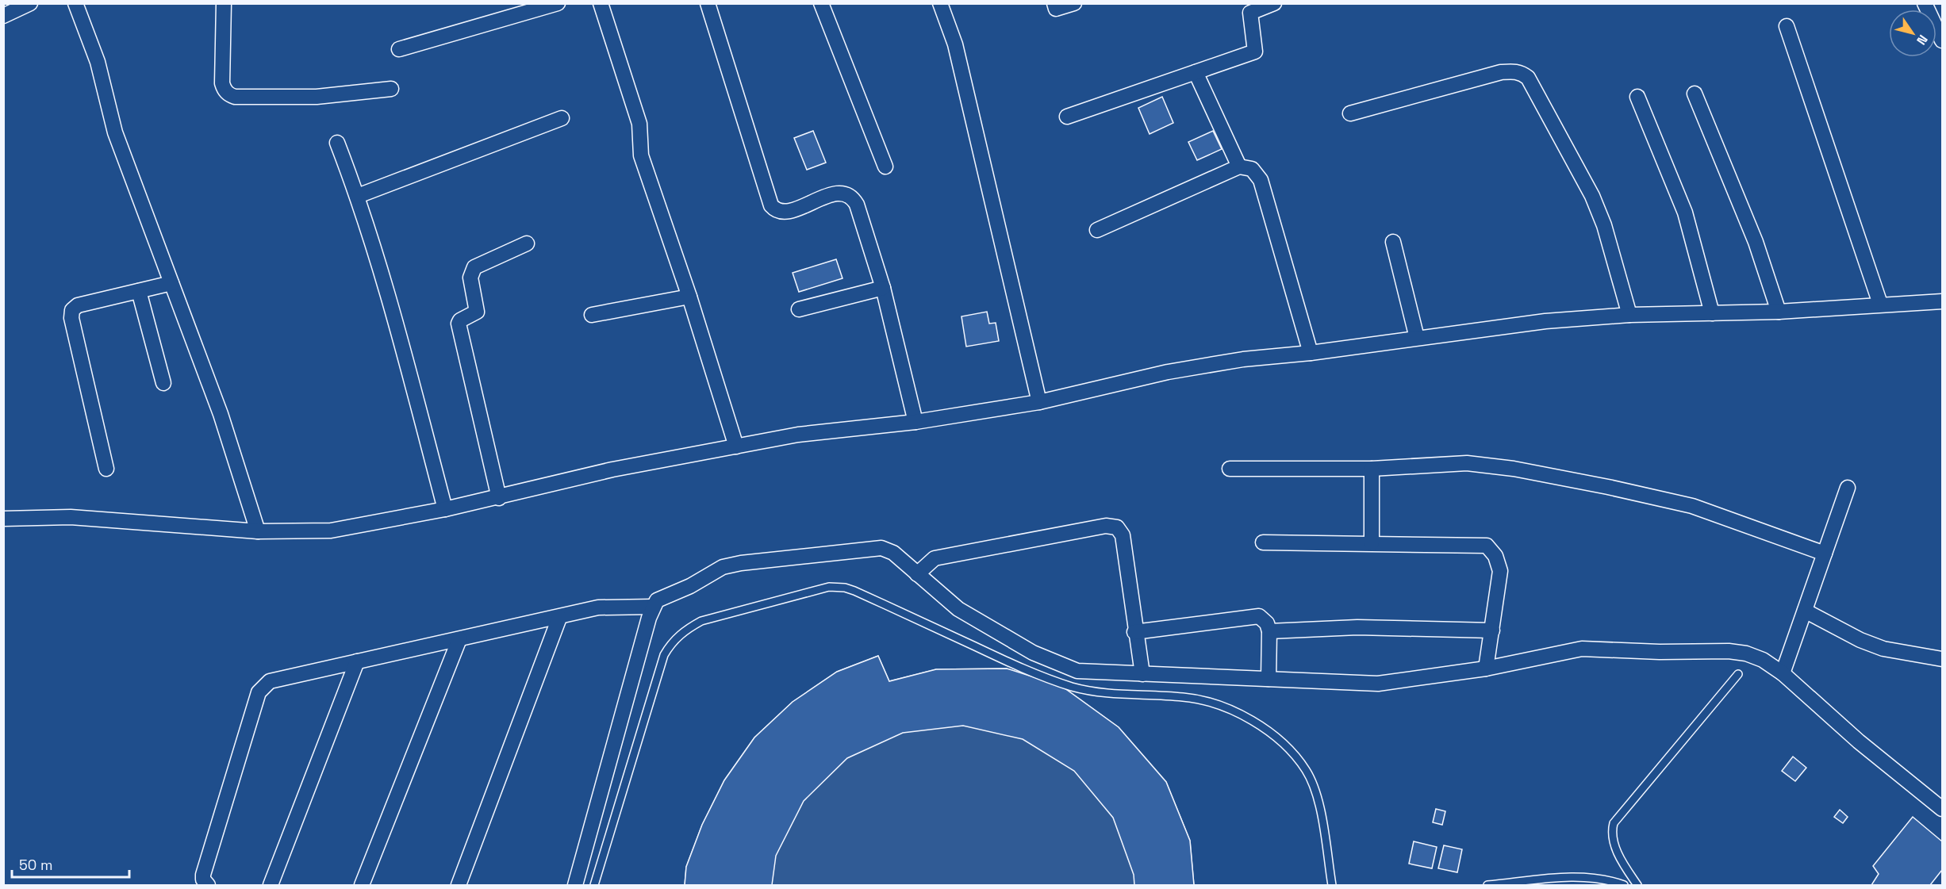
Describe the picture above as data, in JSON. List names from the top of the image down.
{
  "scale_bar": "50 m",
  "north": "bottom right"
}
